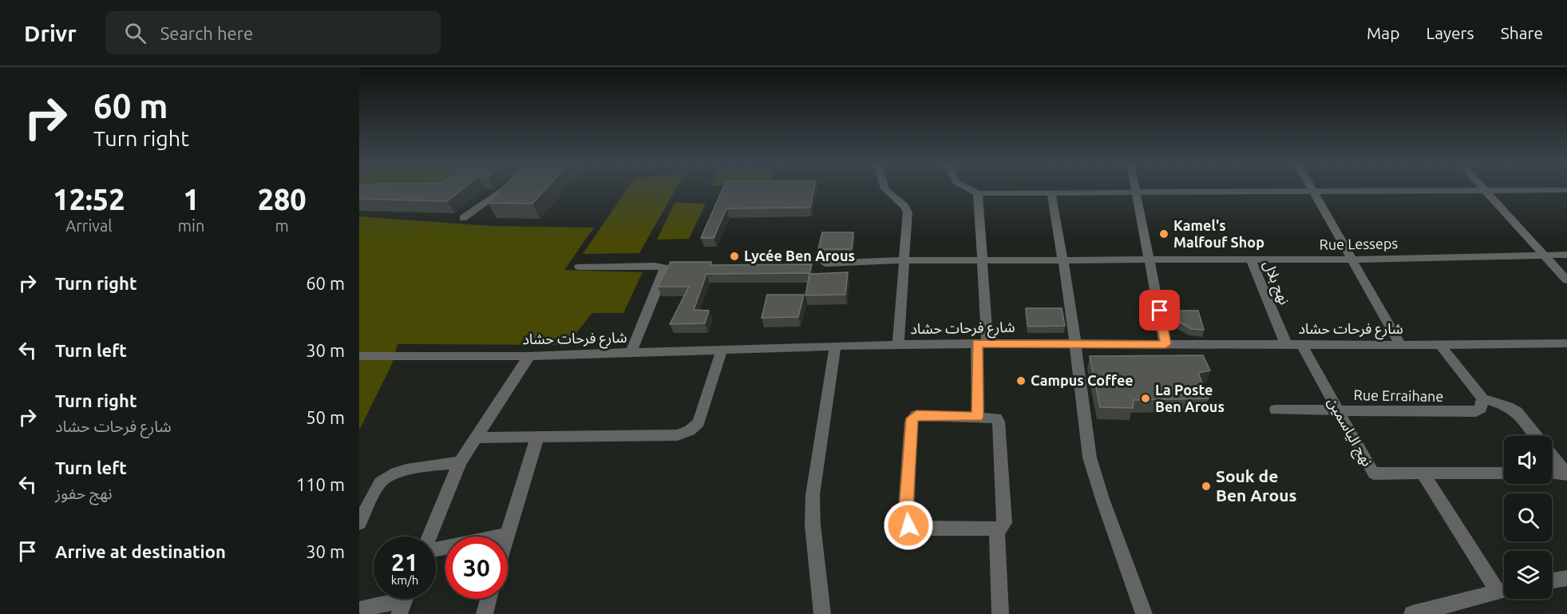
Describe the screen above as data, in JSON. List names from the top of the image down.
{
  "streets": {
    "street": [
      "Rue Lesseps",
      "نهج بلال",
      "شارع فرحات حشاد",
      "Rue Erraihane",
      "نهج الياسمين"
    ]
  },
  "crossings": [
    ["Rue Lesseps", "نهج بلال"],
    ["نهج بلال", "شارع فرحات حشاد"],
    ["شارع فرحات حشاد", "نهج الياسمين"],
    ["Rue Erraihane", "نهج الياسمين"]
  ],
  "places": [
    "Kamel's Malfouf Shop",
    "Lycée Ben Arous",
    "Campus Coffee",
    "La Poste Ben Arous",
    "Souk de Ben Arous"
  ],
  "page": {
    "header": "Drivr",
    "search": "Search here",
    "nav": ["Map", "Layers", "Share"],
    "turn": ["60 m", "Turn right"],
    "eta": [
      "12:52",
      "Arrival",
      "1",
      "min",
      "280",
      "m"
    ],
    "list": [
      {
        "name": "Turn right",
        "value": "60 m"
      },
      {
        "name": "Turn left",
        "value": "30 m"
      },
      {
        "name": "Turn right",
        "note": "شارع فرحات حشاد",
        "value": "50 m"
      },
      {
        "name": "Turn left",
        "note": "نهج حفوز",
        "value": "110 m"
      },
      {
        "name": "Arrive at destination",
        "value": "30 m"
      }
    ],
    "speed": "21 km/h",
    "limit": "30"
  }
}
